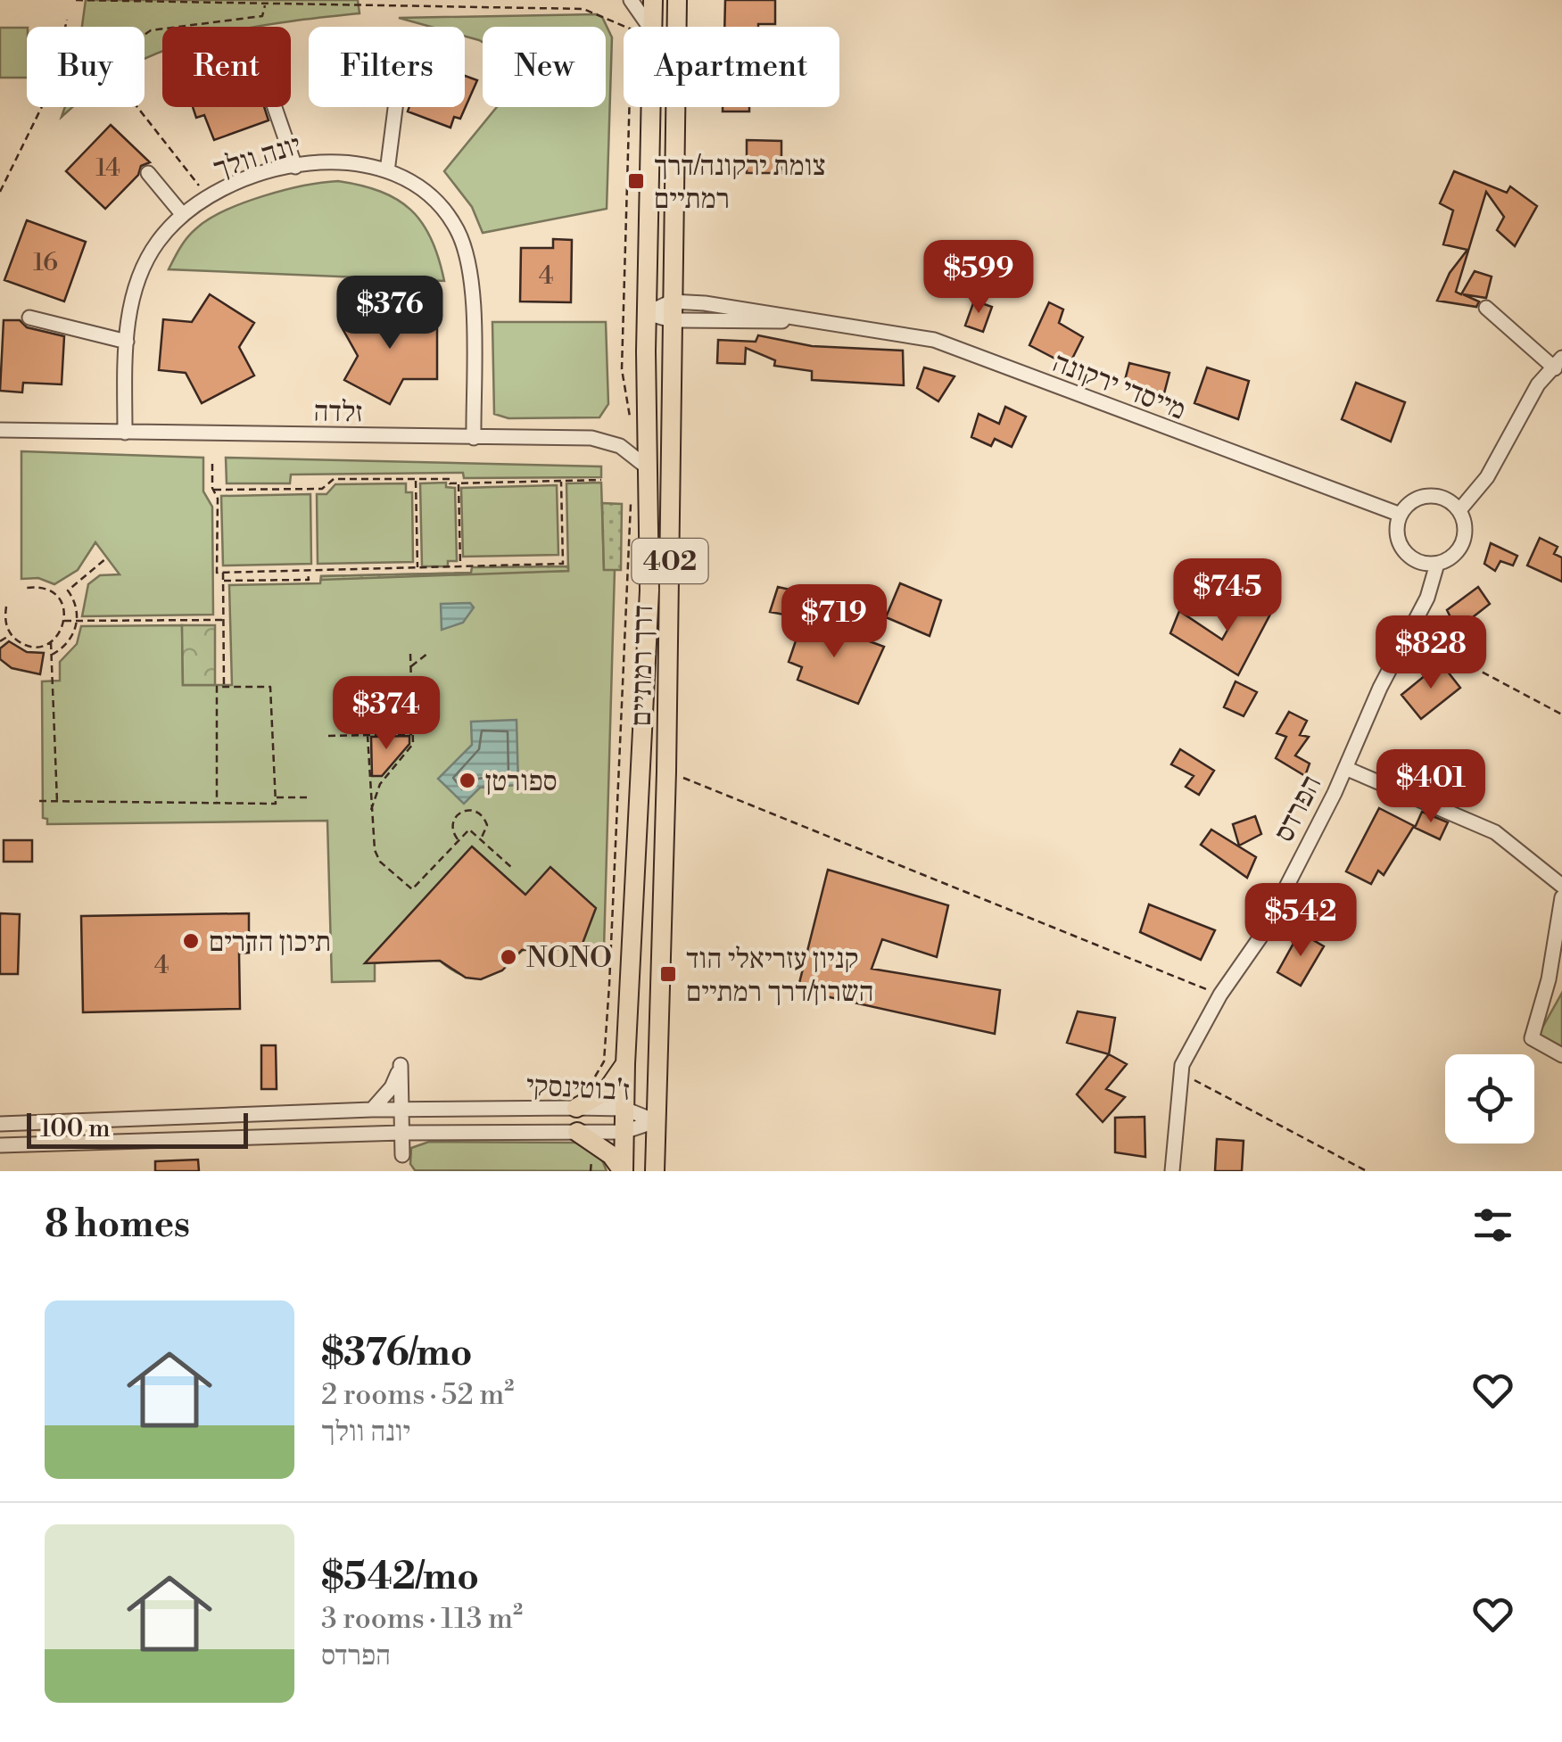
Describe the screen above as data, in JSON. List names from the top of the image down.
{
  "streets": {
    "main road": ["402", "דרך רמתיים"],
    "street": [
      "יונה וולך",
      "מייסדי ירקונה",
      "זלדה",
      "הפרדס",
      "ז'בוטינסקי"
    ]
  },
  "crossings": [
    ["יונה וולך", "זלדה"],
    ["מייסדי ירקונה", "דרך רמתיים"],
    ["מייסדי ירקונה", "הפרדס"],
    ["זלדה", "דרך רמתיים"],
    ["402", "דרך רמתיים"],
    ["402", "ז'בוטינסקי"],
    ["דרך רמתיים", "ז'בוטינסקי"]
  ],
  "places": {
    "transit": ["צומת ירקונה/דרך רמתיים", "קניון עזריאלי הוד השרון/דרך רמתיים"],
    "other": ["ספורטן", "תיכון הדרים", "NONO"]
  },
  "house_numbers": [
    "14",
    "16",
    "4",
    "4"
  ],
  "scale_bar": "100 m",
  "page": {
    "chip": [
      "Buy",
      "Rent",
      "Filters",
      "New",
      "Apartment"
    ],
    "price": [
      "$599",
      "$376",
      "$745",
      "$719",
      "$828",
      "$374",
      "$401",
      "$542"
    ],
    "scale": "100 m",
    "heading": "8 homes",
    "list": [
      {
        "name": "$376/mo",
        "note": "2 rooms · 52 m² · יונה וולך"
      },
      {
        "name": "$542/mo",
        "note": "3 rooms · 113 m² · הפרדס"
      }
    ]
  }
}
